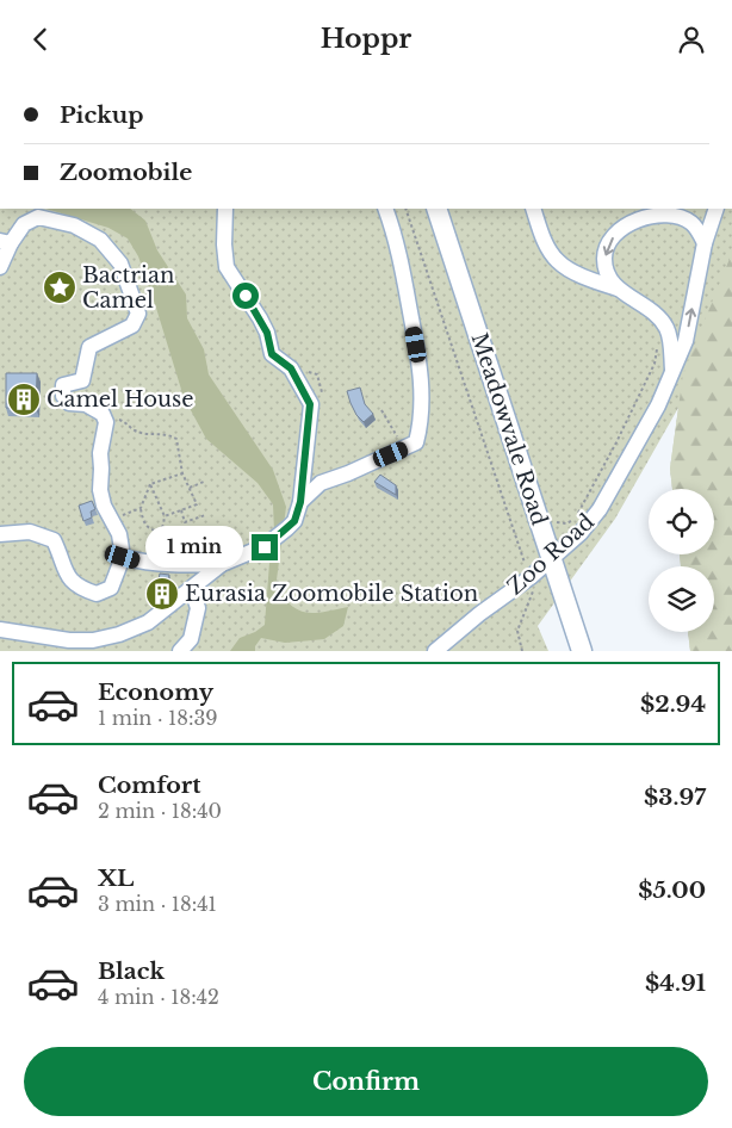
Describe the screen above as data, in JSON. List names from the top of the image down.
{
  "streets": {
    "main road": ["Meadowvale Road"],
    "street": ["Zoo Road"]
  },
  "crossings": [
    ["Meadowvale Road", "Zoo Road"]
  ],
  "places": {
    "place": ["Bactrian Camel"],
    "building": ["Camel House", "Eurasia Zoomobile Station"]
  },
  "page": {
    "header": "Hoppr",
    "banner": ["Pickup", "Zoomobile"],
    "bubble": "1 min",
    "list": [
      {
        "name": "Economy",
        "note": "1 min · 18:39",
        "value": "$2.94"
      },
      {
        "name": "Comfort",
        "note": "2 min · 18:40",
        "value": "$3.97"
      },
      {
        "name": "XL",
        "note": "3 min · 18:41",
        "value": "$5.00"
      },
      {
        "name": "Black",
        "note": "4 min · 18:42",
        "value": "$4.91"
      }
    ],
    "buttons": "Confirm"
  }
}
